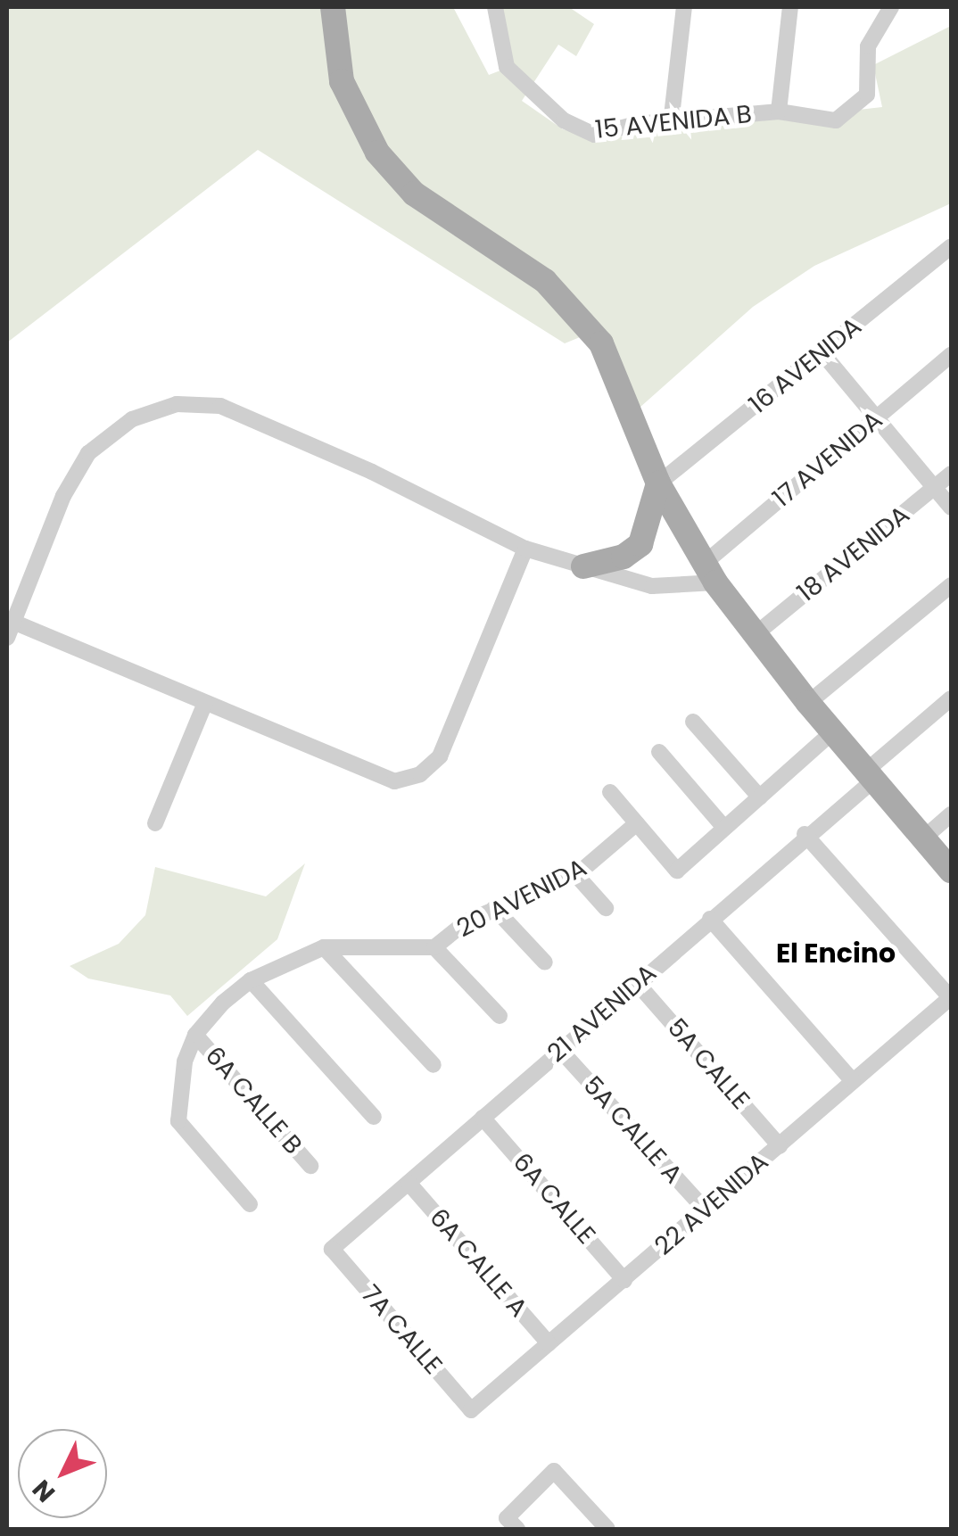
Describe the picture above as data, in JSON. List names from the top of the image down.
{
  "streets": {
    "street": [
      "15 AVENIDA B",
      "16 AVENIDA",
      "17 AVENIDA",
      "18 AVENIDA",
      "20 AVENIDA",
      "21 AVENIDA",
      "5A CALLE",
      "6A CALLE B",
      "5A CALLE A",
      "6A CALLE",
      "22 AVENIDA",
      "6A CALLE A",
      "7A CALLE"
    ]
  },
  "crossings": [
    ["20 AVENIDA", "6A CALLE B"],
    ["21 AVENIDA", "5A CALLE"],
    ["21 AVENIDA", "5A CALLE A"],
    ["21 AVENIDA", "6A CALLE"],
    ["21 AVENIDA", "6A CALLE A"],
    ["21 AVENIDA", "7A CALLE"],
    ["5A CALLE", "22 AVENIDA"],
    ["5A CALLE A", "22 AVENIDA"],
    ["6A CALLE", "22 AVENIDA"],
    ["22 AVENIDA", "6A CALLE A"],
    ["22 AVENIDA", "7A CALLE"]
  ],
  "districts": ["El Encino"],
  "north": "bottom left"
}
